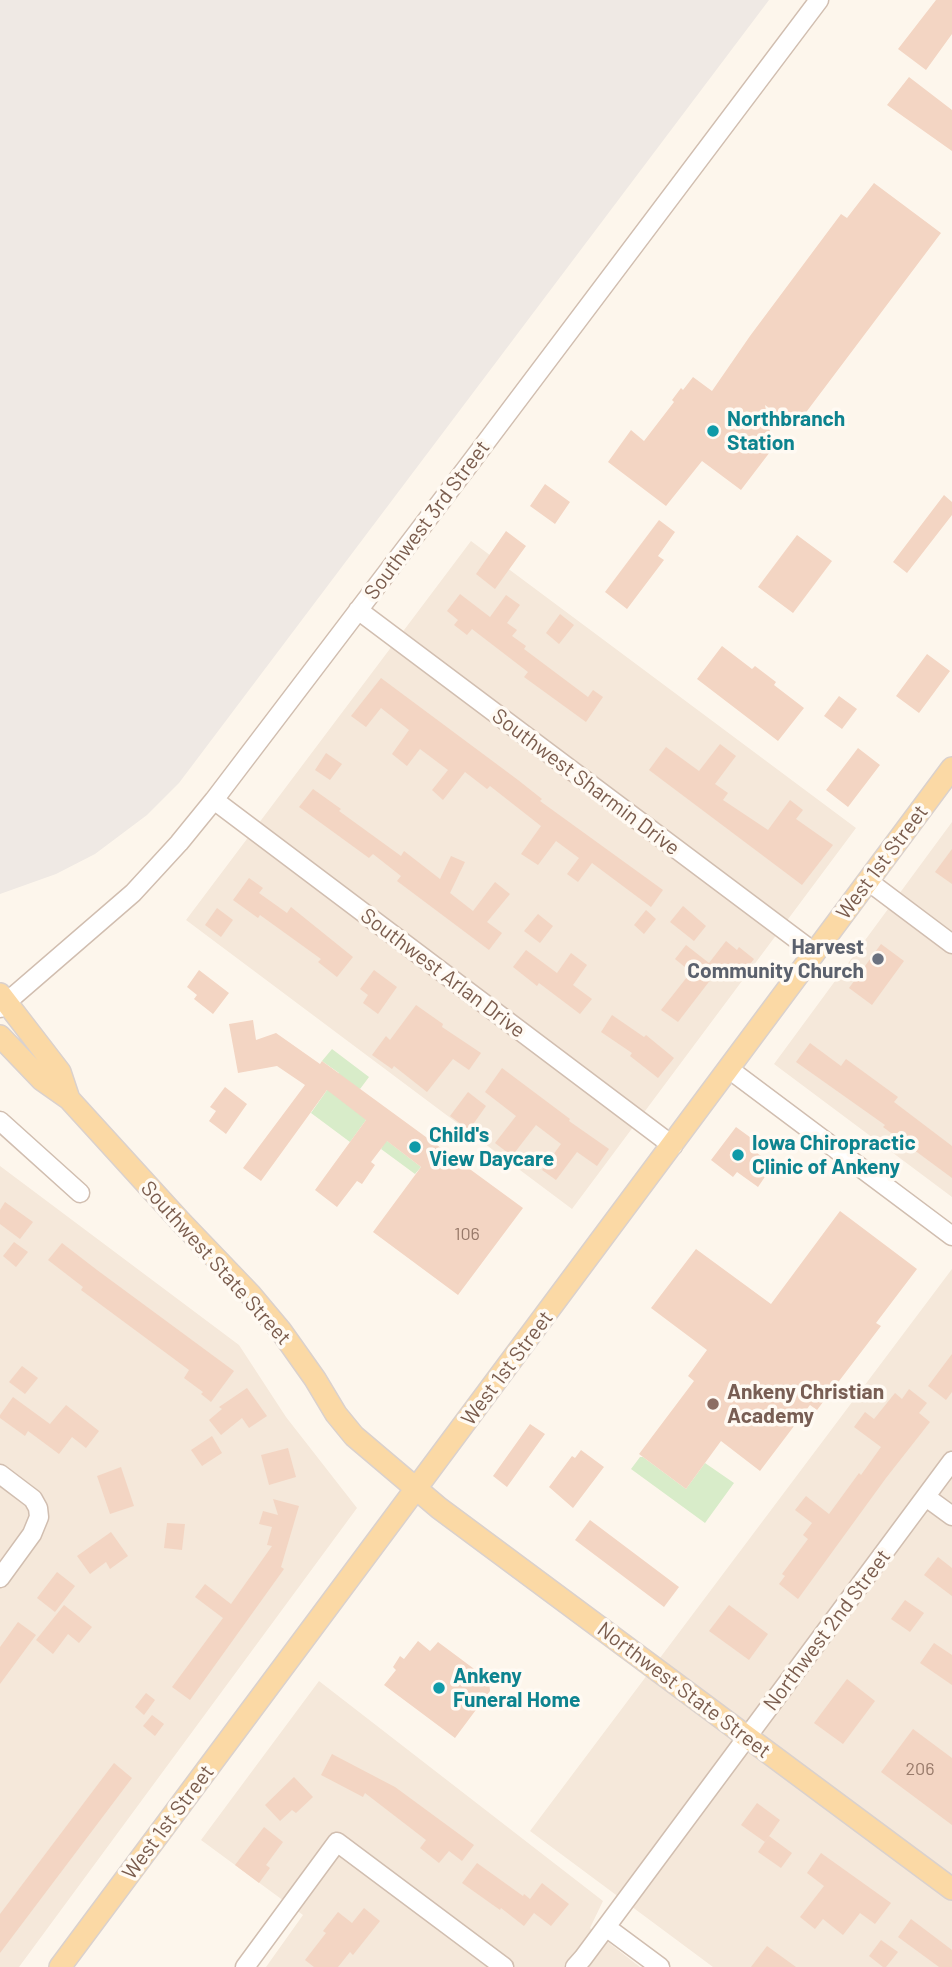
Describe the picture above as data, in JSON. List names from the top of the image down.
{
  "streets": {
    "main road": ["West 1st Street", "Southwest State Street", "Northwest State Street"],
    "street": [
      "Southwest 3rd Street",
      "Southwest Sharmin Drive",
      "Southwest Arlan Drive",
      "Northwest 2nd Street"
    ]
  },
  "crossings": [
    ["Southwest 3rd Street", "Southwest Sharmin Drive"],
    ["Southwest 3rd Street", "Southwest Arlan Drive"],
    ["Southwest 3rd Street", "Southwest State Street"],
    ["Southwest Sharmin Drive", "West 1st Street"],
    ["West 1st Street", "Southwest Arlan Drive"],
    ["West 1st Street", "Southwest State Street"],
    ["West 1st Street", "Northwest State Street"],
    ["Southwest State Street", "Northwest State Street"],
    ["Northwest 2nd Street", "Northwest State Street"]
  ],
  "places": [
    "Northbranch Station",
    "Harvest Community Church",
    "Child's View Daycare",
    "Iowa Chiropractic Clinic of Ankeny",
    "Ankeny Christian Academy",
    "Ankeny Funeral Home"
  ],
  "house_numbers": ["106", "206"]
}
